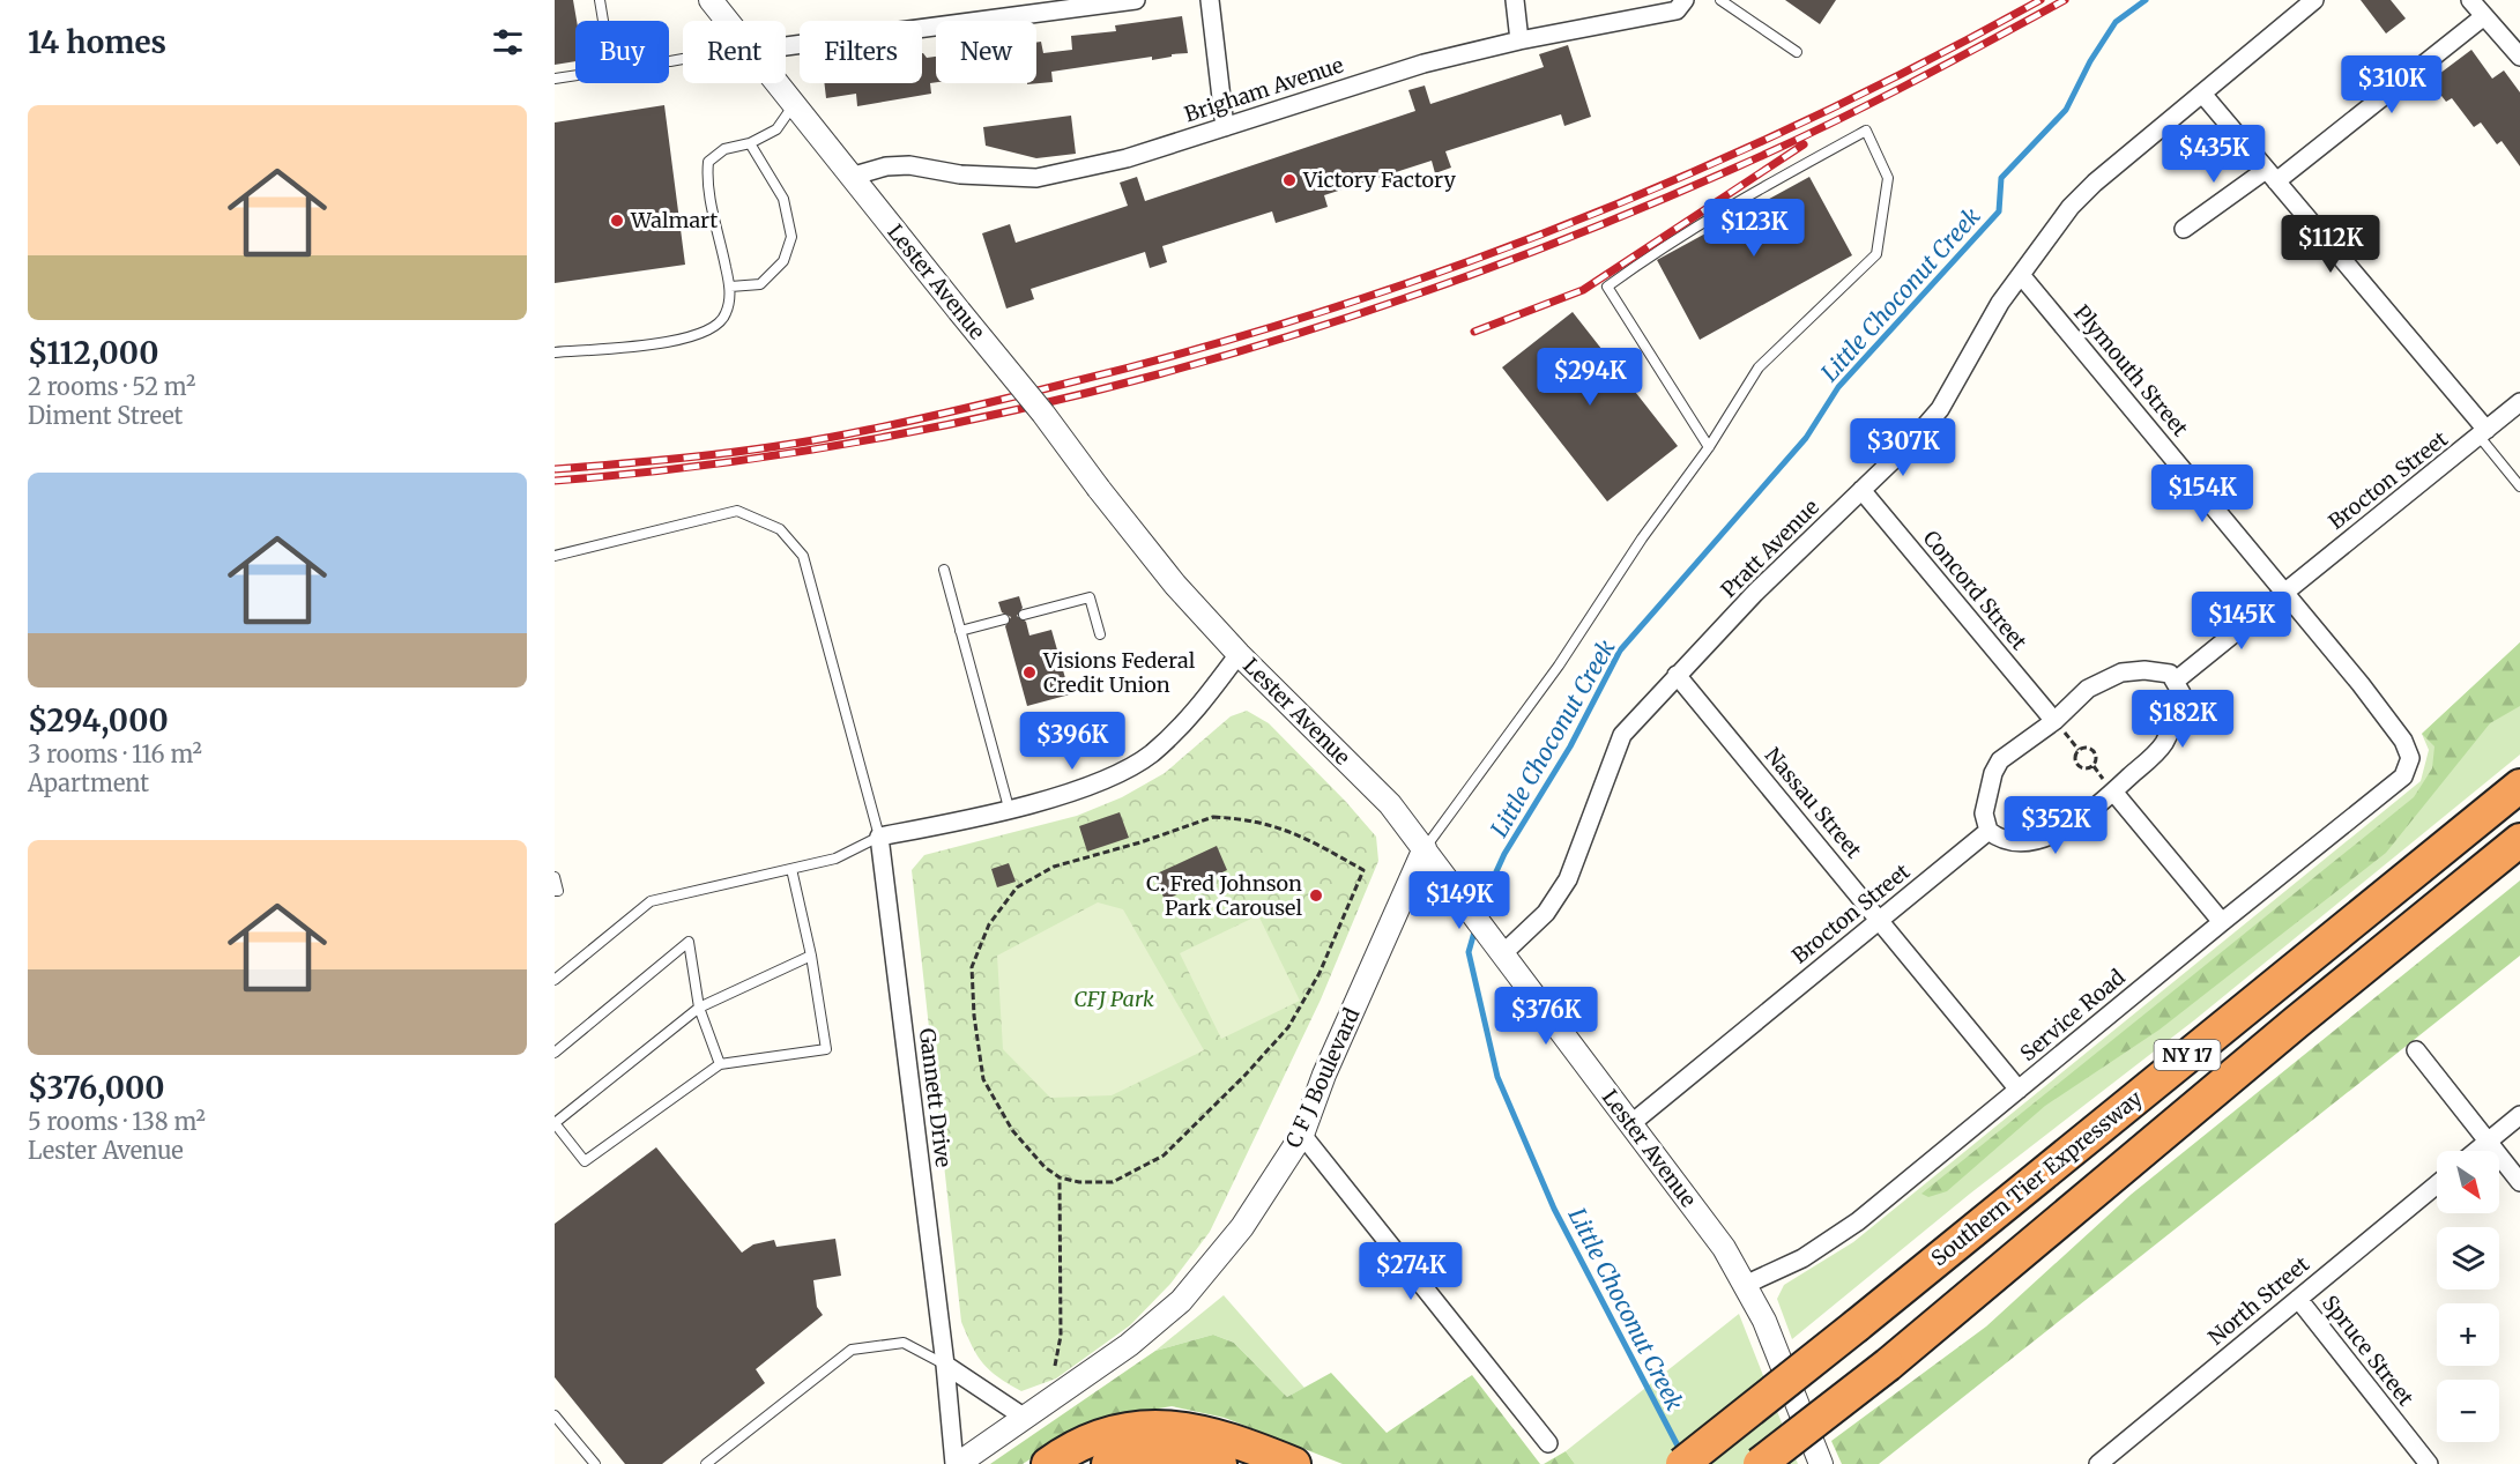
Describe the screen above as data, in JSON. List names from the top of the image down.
{
  "streets": {
    "highway": ["NY 17", "Southern Tier Expressway"],
    "street": [
      "Brigham Avenue",
      "Lester Avenue",
      "Plymouth Street",
      "Brocton Street",
      "Pratt Avenue",
      "Concord Street",
      "Nassau Street",
      "Service Road",
      "C F J Boulevard",
      "Gannett Drive",
      "North Street",
      "Spruce Street"
    ]
  },
  "crossings": [
    ["Brigham Avenue", "Lester Avenue"],
    ["Lester Avenue", "Brocton Street"],
    ["Lester Avenue", "Pratt Avenue"],
    ["Lester Avenue", "Service Road"],
    ["Lester Avenue", "C F J Boulevard"],
    ["Plymouth Street", "Brocton Street"],
    ["Plymouth Street", "Pratt Avenue"],
    ["Plymouth Street", "Service Road"],
    ["Brocton Street", "Nassau Street"],
    ["Pratt Avenue", "Concord Street"],
    ["Pratt Avenue", "Nassau Street"],
    ["Nassau Street", "Service Road"],
    ["C F J Boulevard", "Gannett Drive"],
    ["North Street", "Spruce Street"]
  ],
  "water": ["Little Choconut Creek"],
  "parks": ["CFJ Park"],
  "places": [
    "Victory Factory",
    "Walmart",
    "Visions Federal Credit Union",
    "C. Fred Johnson Park Carousel"
  ],
  "north": "bottom right",
  "page": {
    "heading": "14 homes",
    "chip": [
      "Buy",
      "Rent",
      "Filters",
      "New"
    ],
    "price": [
      "$310K",
      "$435K",
      "$123K",
      "$112K",
      "$294K",
      "$307K",
      "$154K",
      "$145K",
      "$182K",
      "$396K",
      "$352K",
      "$149K",
      "$376K",
      "$274K"
    ],
    "list": [
      {
        "name": "$112,000",
        "note": "2 rooms · 52 m² · Diment Street"
      },
      {
        "name": "$294,000",
        "note": "3 rooms · 116 m² · Apartment"
      },
      {
        "name": "$376,000",
        "note": "5 rooms · 138 m² · Lester Avenue"
      }
    ],
    "map_buttons": ["+", "−"]
  }
}
